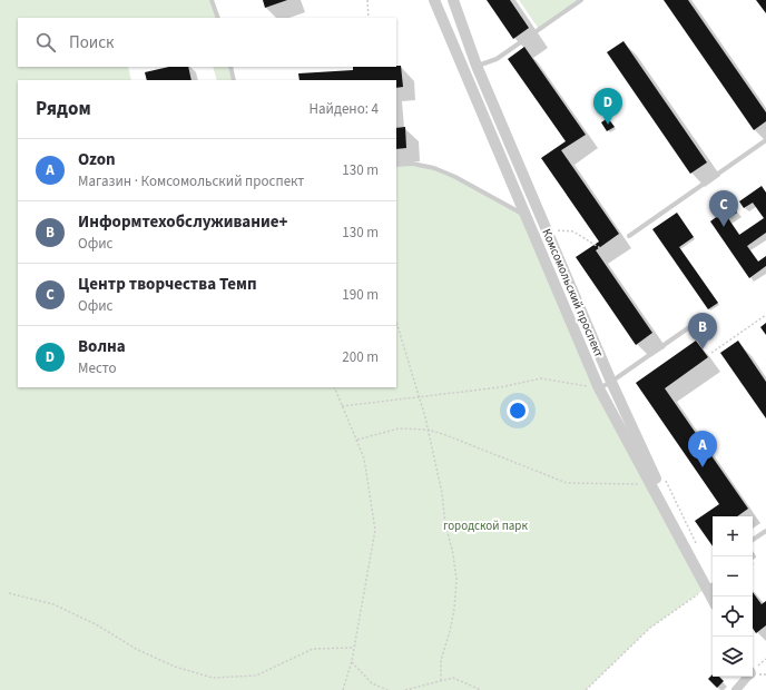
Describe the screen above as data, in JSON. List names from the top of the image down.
{
  "streets": {
    "street": ["Комсомольский проспект"]
  },
  "parks": ["городской парк"],
  "page": {
    "search": "Поиск",
    "heading": ["Рядом", "Найдено: 4"],
    "pins": [
      "D",
      "C",
      "B",
      "A"
    ],
    "list": [
      {
        "mark": "A",
        "name": "Ozon",
        "note": "Магазин · Комсомольский проспект",
        "value": "130 m"
      },
      {
        "mark": "B",
        "name": "Информтехобслуживание+",
        "note": "Офис",
        "value": "130 m"
      },
      {
        "mark": "C",
        "name": "Центр творчества Темп",
        "note": "Офис",
        "value": "190 m"
      },
      {
        "mark": "D",
        "name": "Волна",
        "note": "Место",
        "value": "200 m"
      }
    ],
    "map_buttons": ["+", "−"]
  }
}
